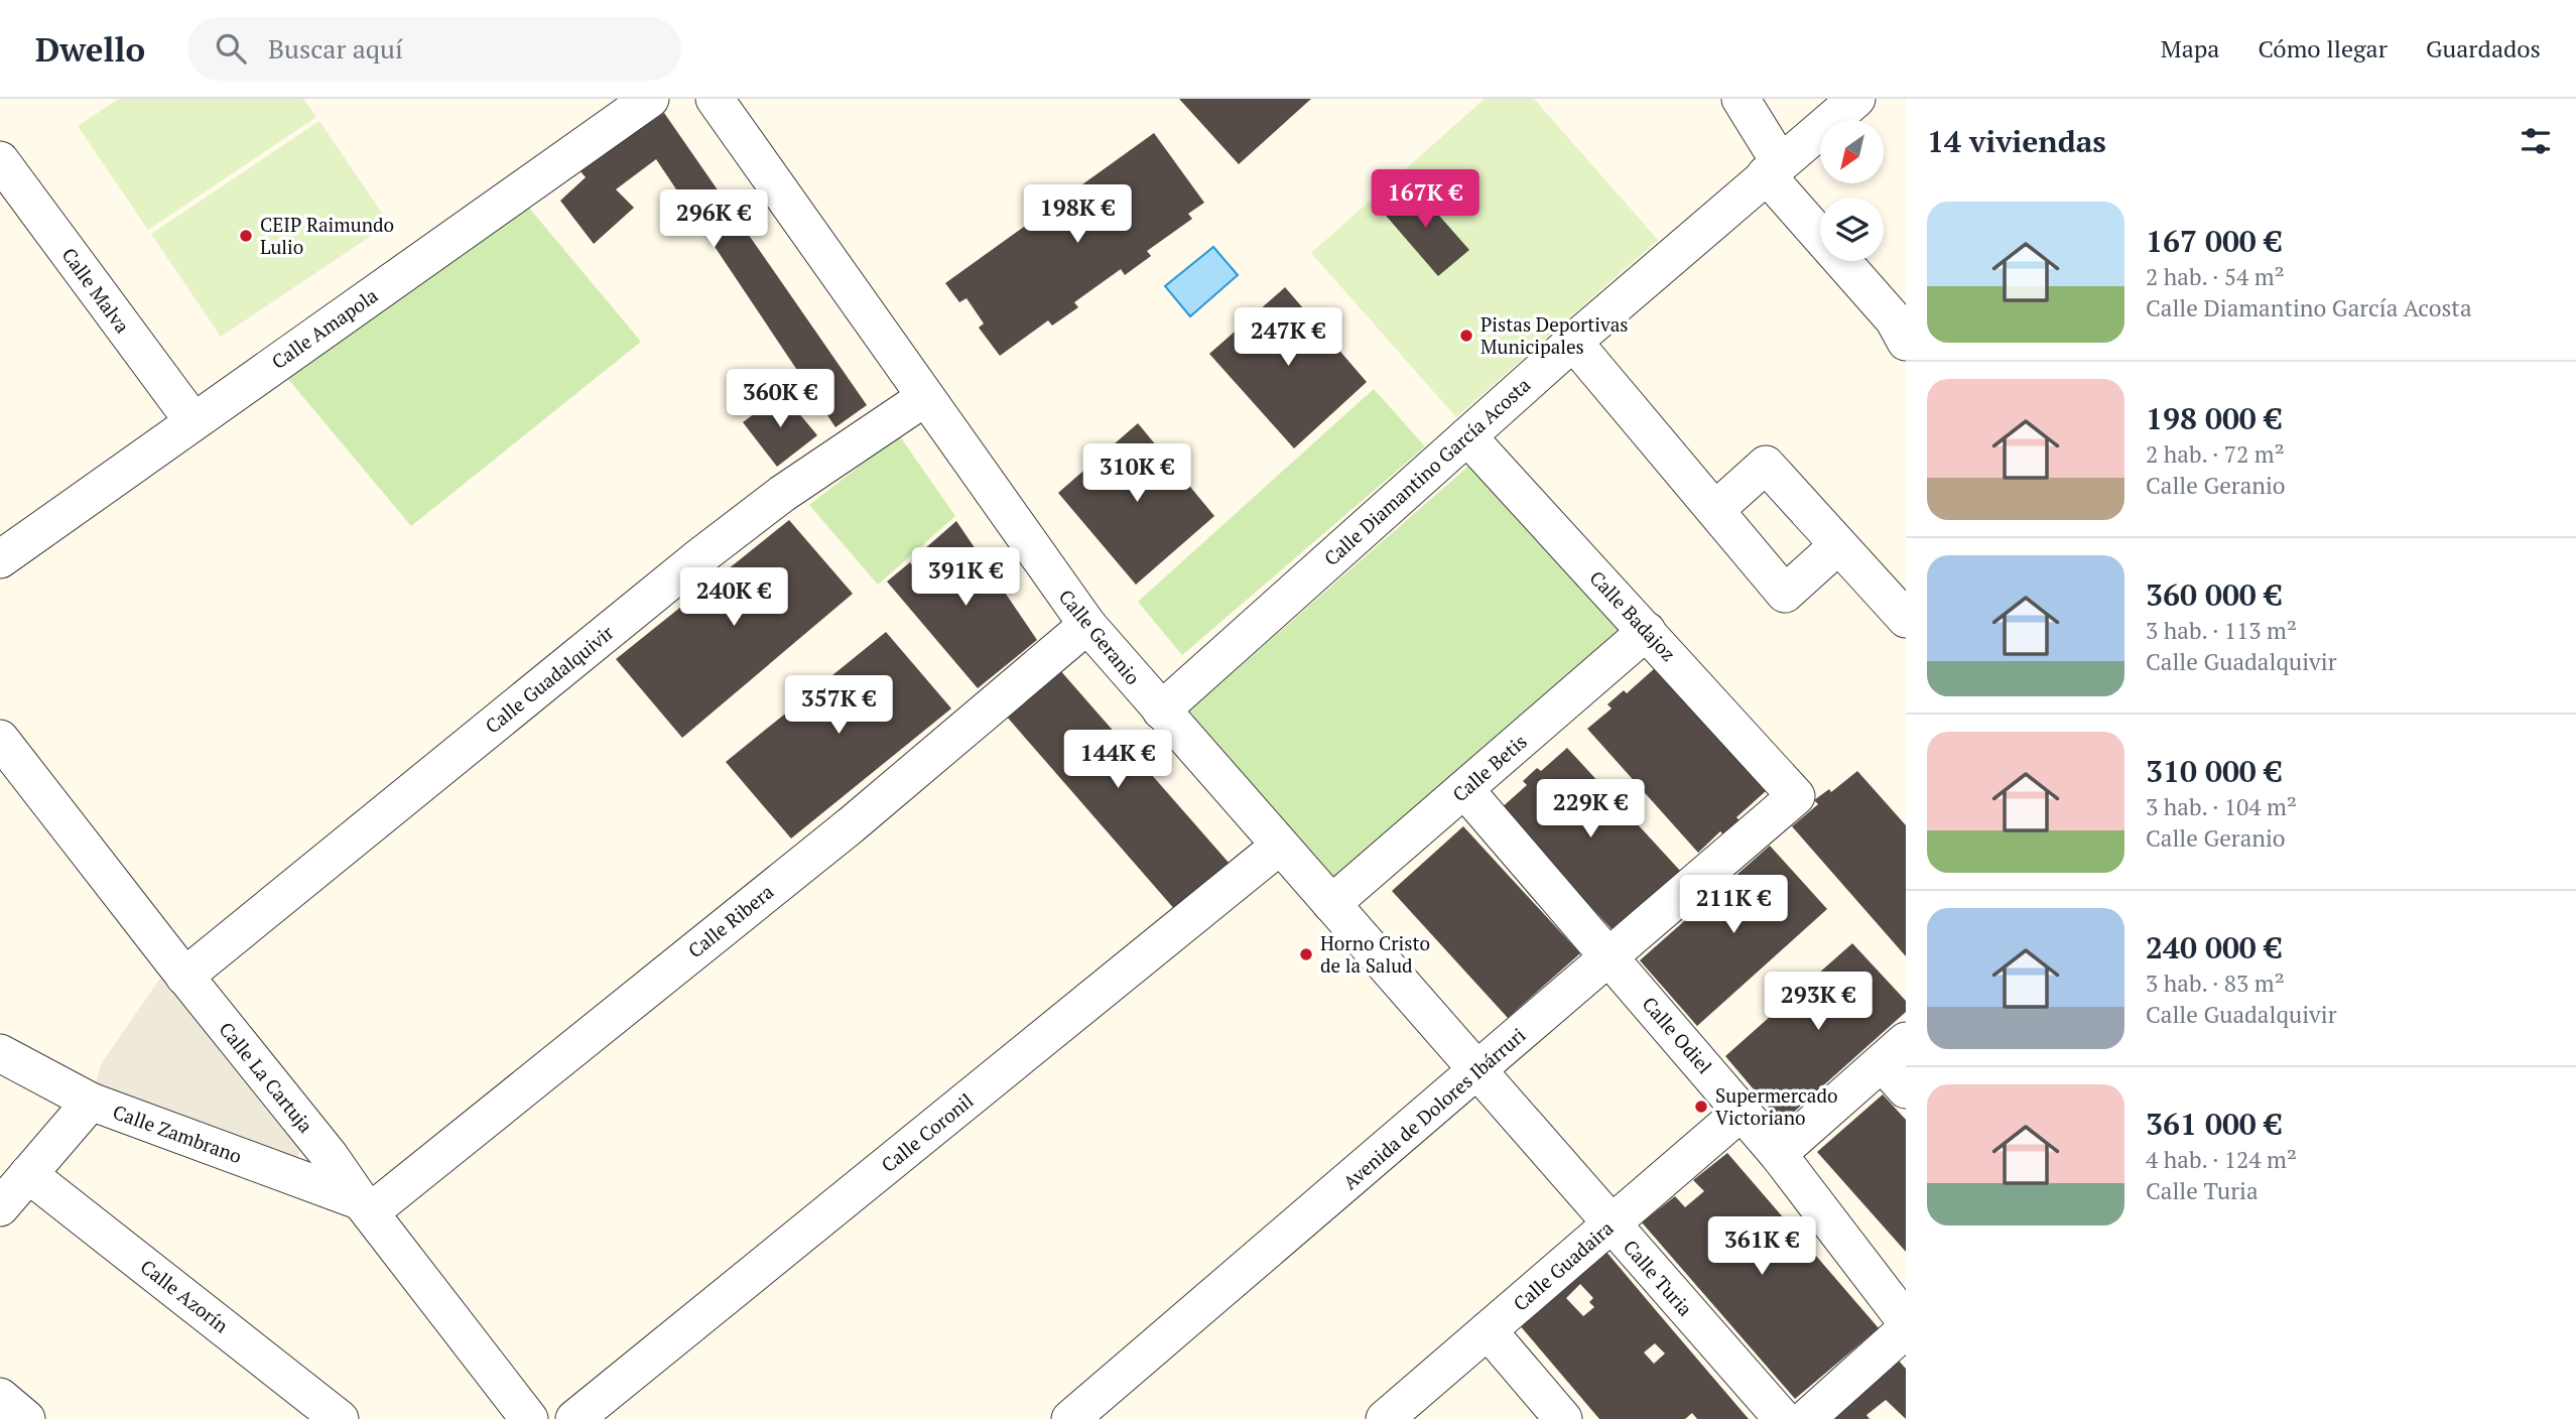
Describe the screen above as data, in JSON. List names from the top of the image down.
{
  "streets": {
    "street": [
      "Calle Malva",
      "Calle Amapola",
      "Calle Diamantino García Acosta",
      "Calle Badajoz",
      "Calle Geranio",
      "Calle Guadalquivir",
      "Calle Betis",
      "Calle Ribera",
      "Calle Odiel",
      "Calle La Cartuja",
      "Avenida de Dolores Ibárruri",
      "Calle Coronil",
      "Calle Zambrano",
      "Calle Guadaira",
      "Calle Turia",
      "Calle Azorín"
    ]
  },
  "crossings": [
    ["Calle Malva", "Calle Amapola"],
    ["Calle Diamantino García Acosta", "Calle Badajoz"],
    ["Calle Diamantino García Acosta", "Calle Geranio"],
    ["Calle Badajoz", "Calle Betis"],
    ["Calle Badajoz", "Avenida de Dolores Ibárruri"],
    ["Calle Geranio", "Calle Guadalquivir"],
    ["Calle Geranio", "Calle Betis"],
    ["Calle Geranio", "Calle Ribera"],
    ["Calle Geranio", "Avenida de Dolores Ibárruri"],
    ["Calle Geranio", "Calle Coronil"],
    ["Calle Geranio", "Calle Turia"],
    ["Calle Guadalquivir", "Calle La Cartuja"],
    ["Calle Betis", "Calle Odiel"],
    ["Calle Ribera", "Calle La Cartuja"],
    ["Calle Ribera", "Calle Zambrano"],
    ["Calle Odiel", "Avenida de Dolores Ibárruri"],
    ["Calle Odiel", "Calle Guadaira"],
    ["Calle La Cartuja", "Calle Zambrano"],
    ["Avenida de Dolores Ibárruri", "Calle Turia"],
    ["Calle Guadaira", "Calle Turia"]
  ],
  "places": [
    "CEIP Raimundo Lulio",
    "Pistas Deportivas Municipales",
    "Horno Cristo de la Salud",
    "Supermercado Victoriano"
  ],
  "north": "bottom left",
  "page": {
    "header": "Dwello",
    "search": "Buscar aquí",
    "nav": ["Mapa", "Cómo llegar", "Guardados"],
    "heading": "14 viviendas",
    "price": [
      "167K €",
      "198K €",
      "296K €",
      "247K €",
      "360K €",
      "310K €",
      "391K €",
      "240K €",
      "357K €",
      "144K €",
      "229K €",
      "211K €",
      "293K €",
      "361K €"
    ],
    "list": [
      {
        "name": "167 000 €",
        "note": "2 hab. · 54 m² · Calle Diamantino García Acosta"
      },
      {
        "name": "198 000 €",
        "note": "2 hab. · 72 m² · Calle Geranio"
      },
      {
        "name": "360 000 €",
        "note": "3 hab. · 113 m² · Calle Guadalquivir"
      },
      {
        "name": "310 000 €",
        "note": "3 hab. · 104 m² · Calle Geranio"
      },
      {
        "name": "240 000 €",
        "note": "3 hab. · 83 m² · Calle Guadalquivir"
      },
      {
        "name": "361 000 €",
        "note": "4 hab. · 124 m² · Calle Turia"
      }
    ]
  }
}
